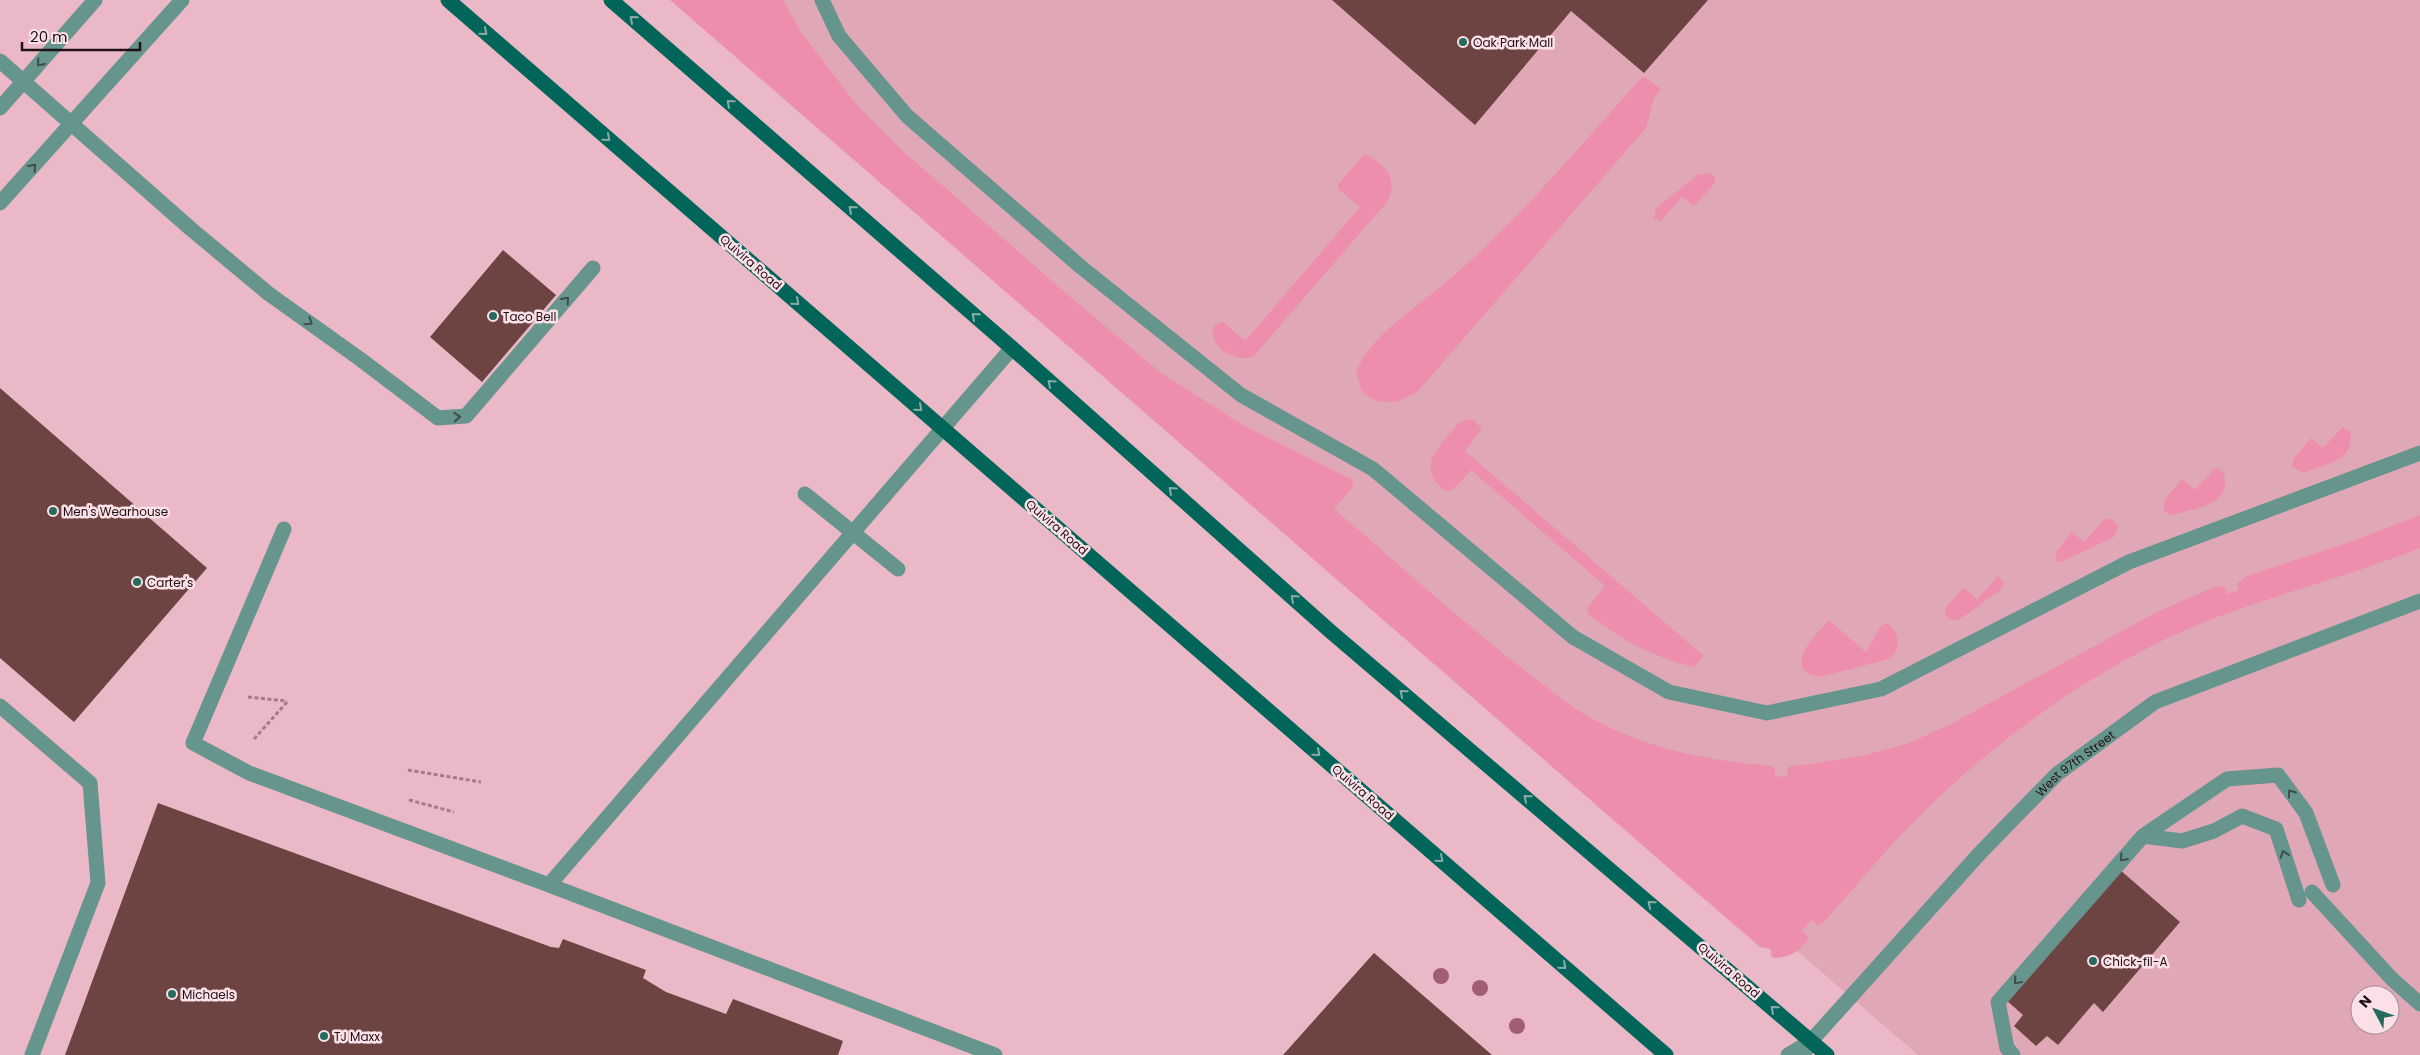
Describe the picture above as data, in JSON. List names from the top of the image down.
{
  "streets": {
    "main road": ["Quivira Road"],
    "street": ["West 97th Street"]
  },
  "crossings": [
    ["Quivira Road", "West 97th Street"]
  ],
  "places": [
    "Oak Park Mall",
    "Taco Bell",
    "Men's Wearhouse",
    "Carter's",
    "Chick-fil-A",
    "Michaels",
    "TJ Maxx"
  ],
  "scale_bar": "20 m",
  "north": "top left"
}
